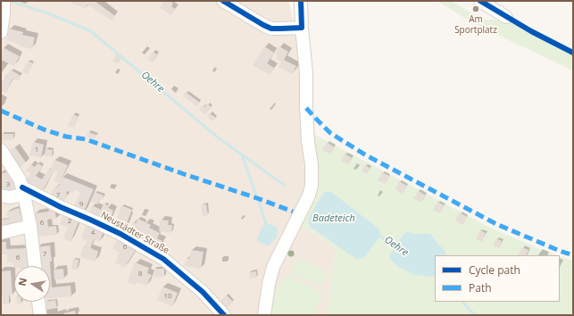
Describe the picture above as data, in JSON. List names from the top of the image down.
{
  "streets": {
    "street": ["Neustädter Straße"]
  },
  "water": ["Oehre", "Badeteich"],
  "places": ["Am Sportplatz"],
  "house_numbers": [
    "1",
    "3",
    "7",
    "9",
    "2",
    "6",
    "4",
    "6",
    "7",
    "6",
    "8",
    "10"
  ],
  "legend": ["Cycle path", "Path"],
  "north": "left"
}
